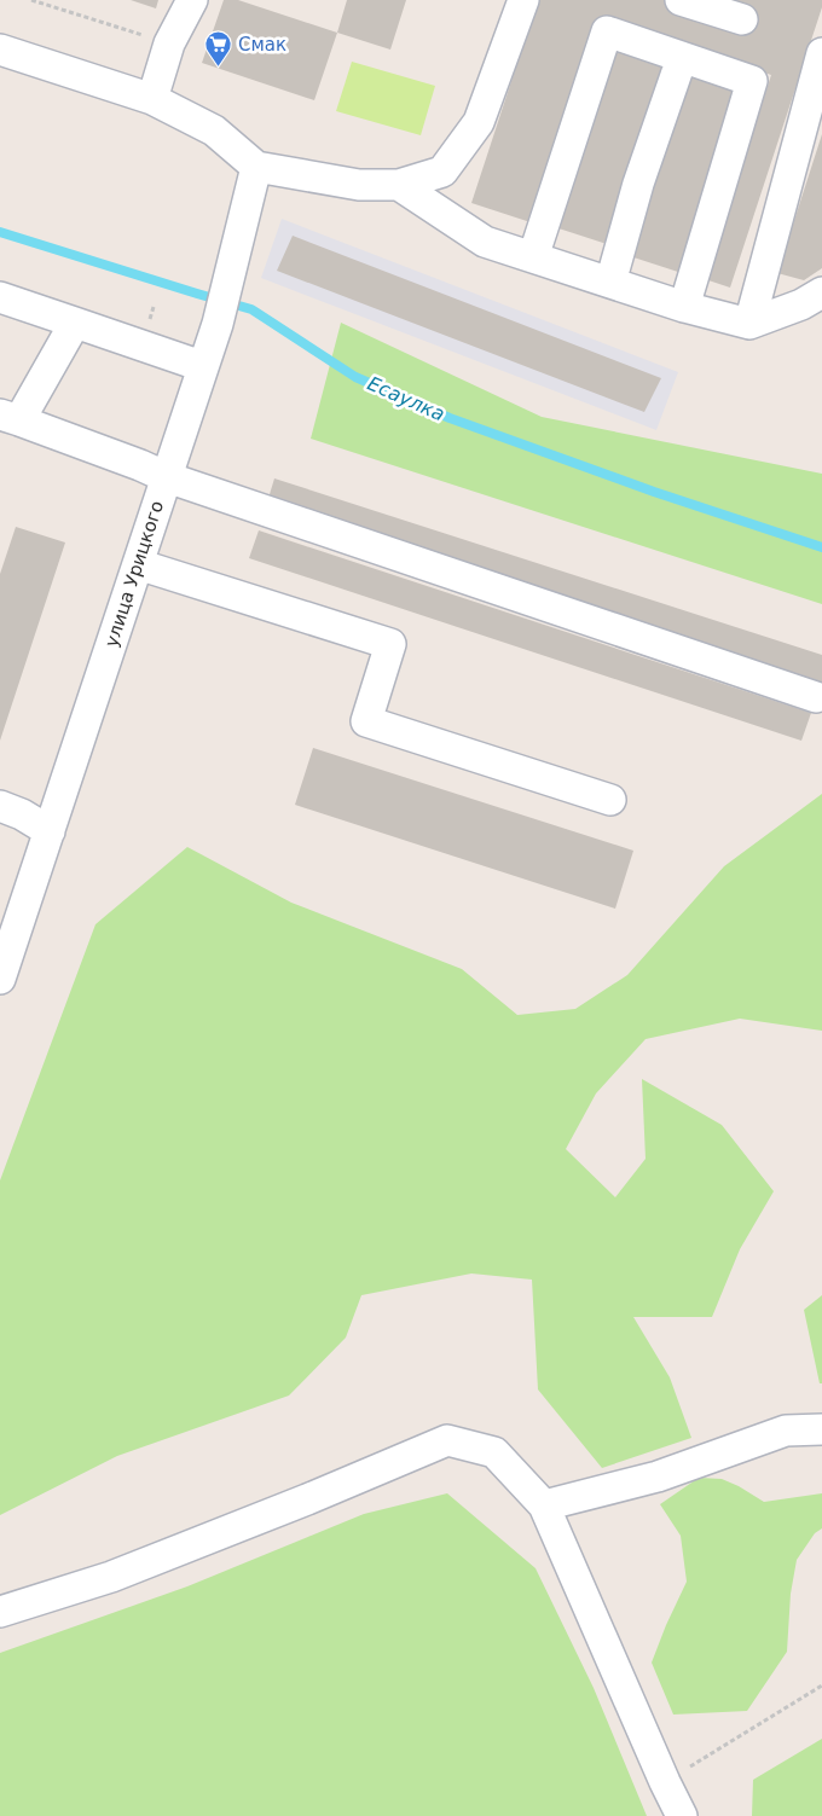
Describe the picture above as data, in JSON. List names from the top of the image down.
{
  "streets": {
    "street": ["улица Урицкого"]
  },
  "water": ["Есаулка"],
  "places": {
    "supermarket": ["Смак"]
  }
}
